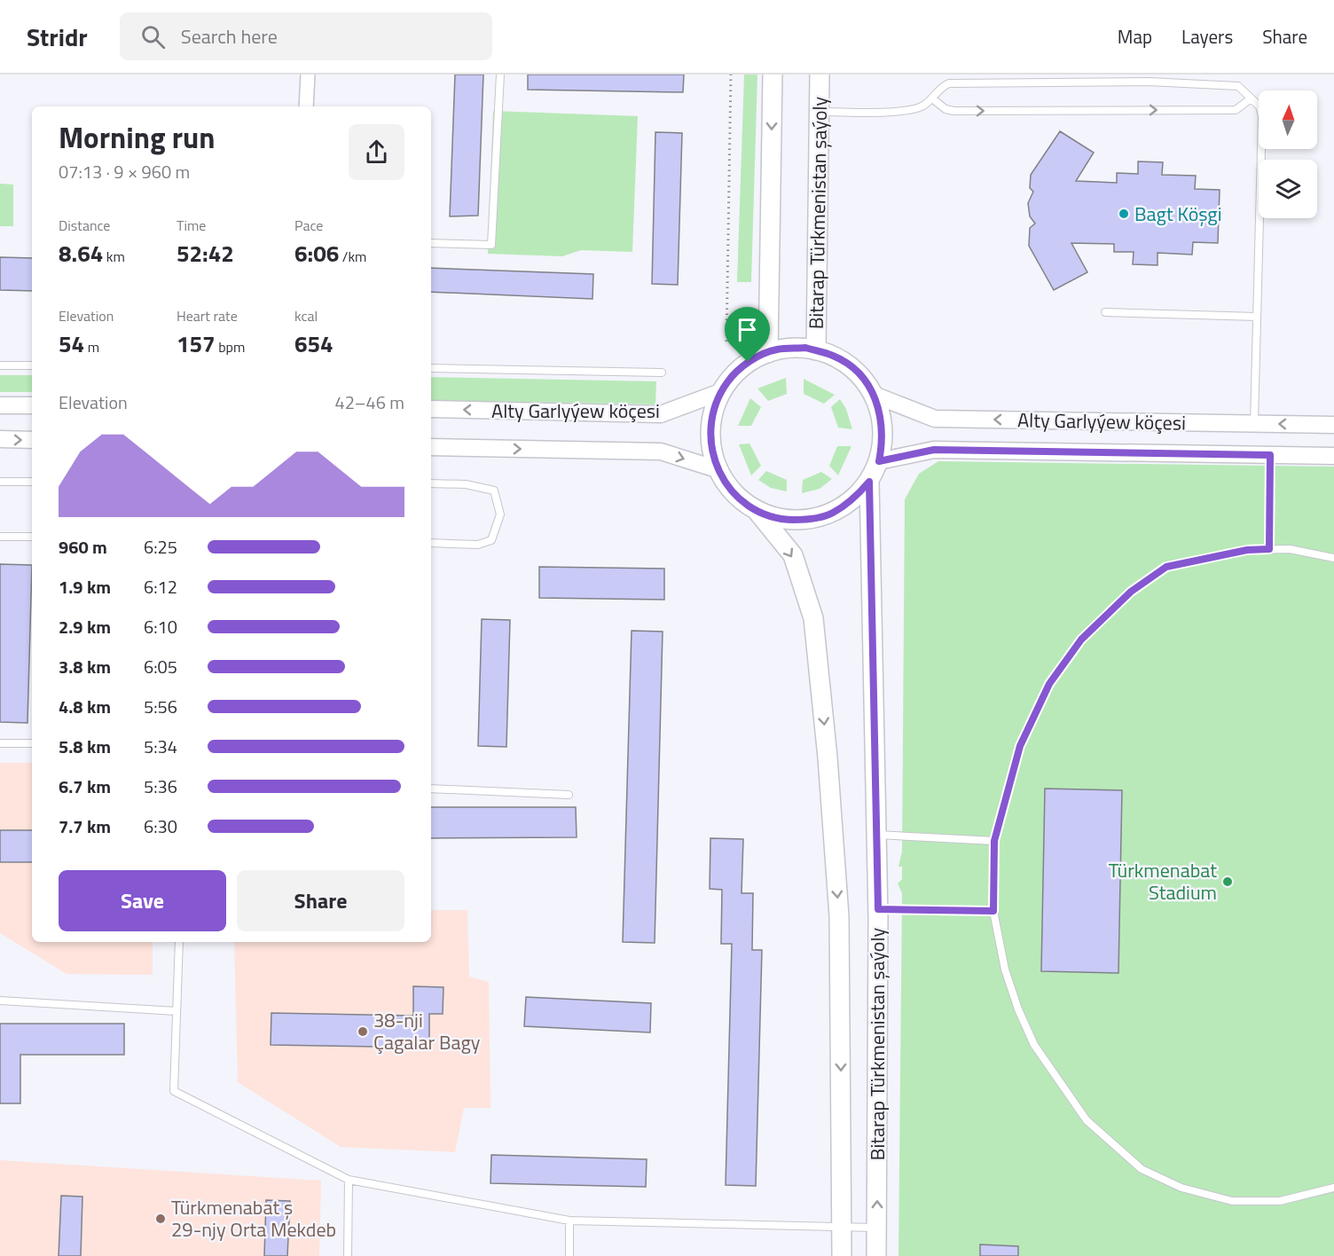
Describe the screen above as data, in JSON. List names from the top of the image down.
{
  "streets": {
    "main road": ["Bitarap Türkmenistan şaýoly"],
    "street": ["Alty Garlyýew köçesi"]
  },
  "crossings": [
    ["Bitarap Türkmenistan şaýoly", "Alty Garlyýew köçesi"]
  ],
  "places": [
    "Bagt Köşgi",
    "Türkmenabat Stadium",
    "38-nji Çagalar Bagy",
    "Türkmenabat ş 29-njy Orta Mekdeb"
  ],
  "north": "top",
  "page": {
    "header": "Stridr",
    "search": "Search here",
    "nav": ["Map", "Layers", "Share"],
    "heading": ["Morning run", "07:13 · 9 × 960 m"],
    "stats": [
      ["Distance", "8.64 km"],
      ["Time", "52:42"],
      ["Pace", "6:06 /km"],
      ["Elevation", "54 m"],
      ["Heart rate", "157 bpm"],
      ["kcal", "654"]
    ],
    "chart": ["Elevation", "42–46 m"],
    "list": [
      {
        "name": "960 m",
        "note": "6:25"
      },
      {
        "name": "1.9 km",
        "note": "6:12"
      },
      {
        "name": "2.9 km",
        "note": "6:10"
      },
      {
        "name": "3.8 km",
        "note": "6:05"
      },
      {
        "name": "4.8 km",
        "note": "5:56"
      },
      {
        "name": "5.8 km",
        "note": "5:34"
      },
      {
        "name": "6.7 km",
        "note": "5:36"
      },
      {
        "name": "7.7 km",
        "note": "6:30"
      }
    ],
    "buttons": ["Save", "Share"]
  }
}
